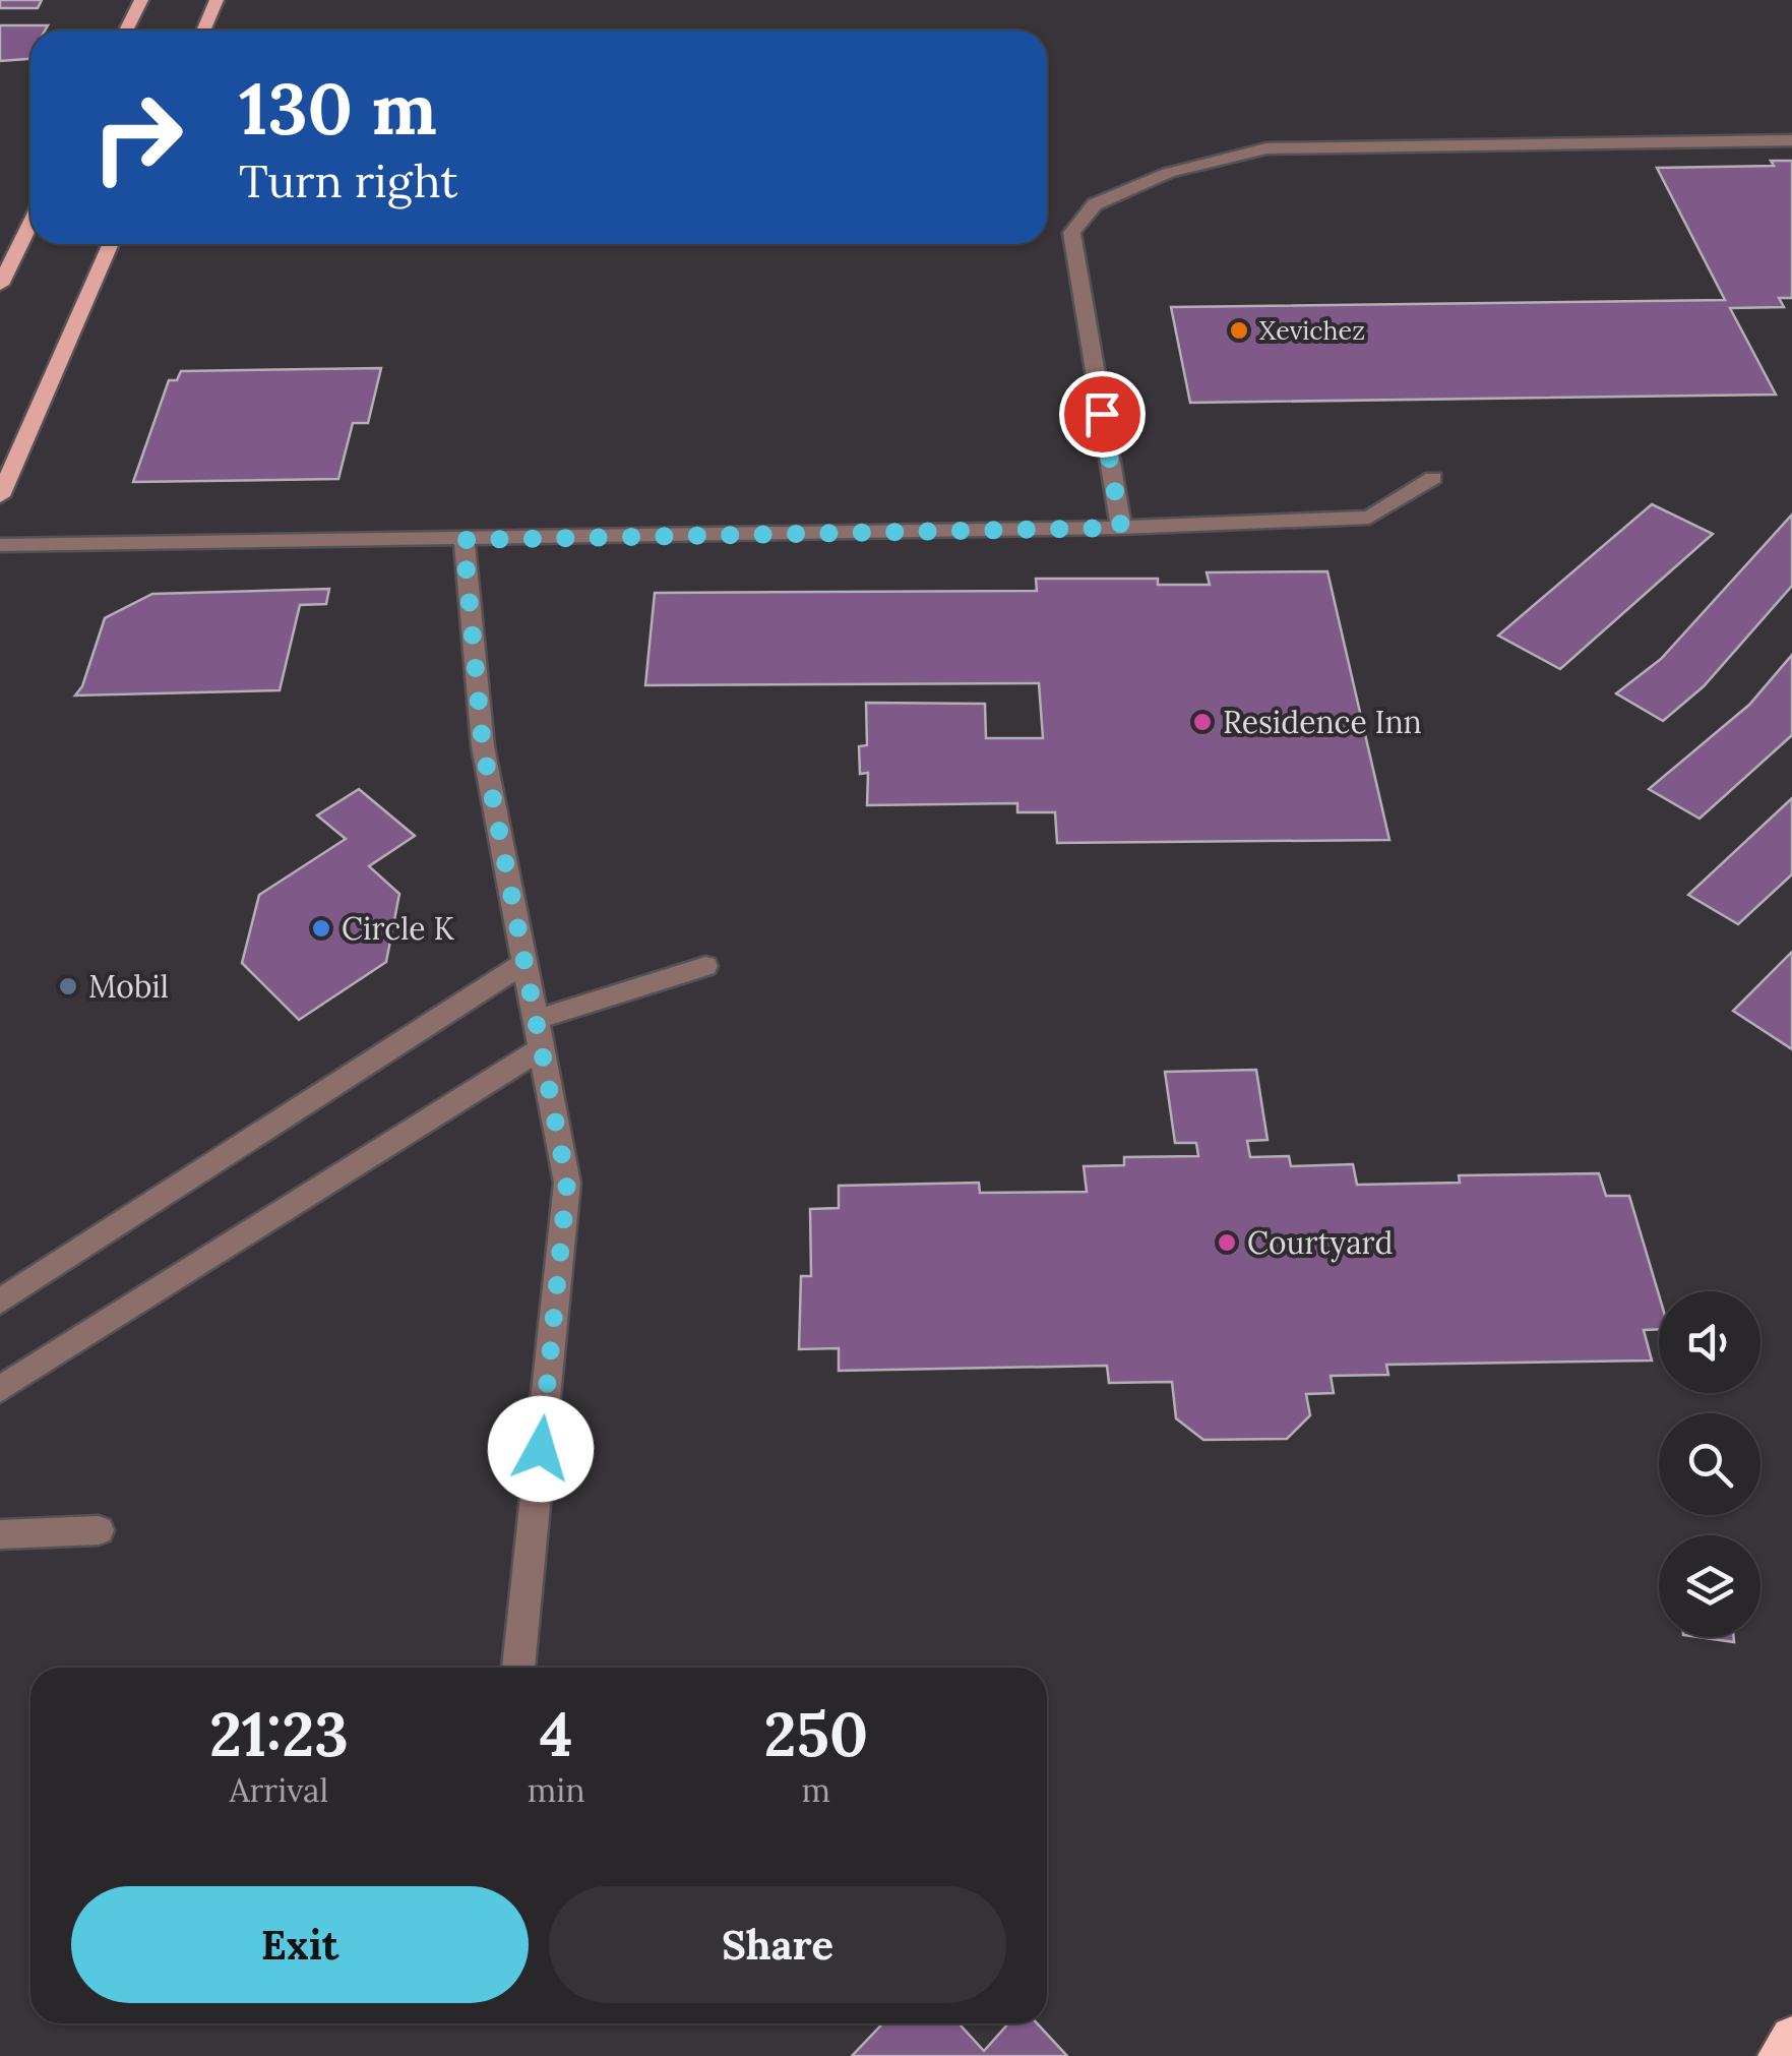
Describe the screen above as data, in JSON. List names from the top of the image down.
{
  "places": [
    "Xevichez",
    "Residence Inn",
    "Circle K",
    "Mobil",
    "Courtyard"
  ],
  "page": {
    "turn": ["130 m", "Turn right"],
    "eta": [
      "21:23",
      "Arrival",
      "4",
      "min",
      "250",
      "m"
    ],
    "buttons": ["Exit", "Share"]
  }
}
